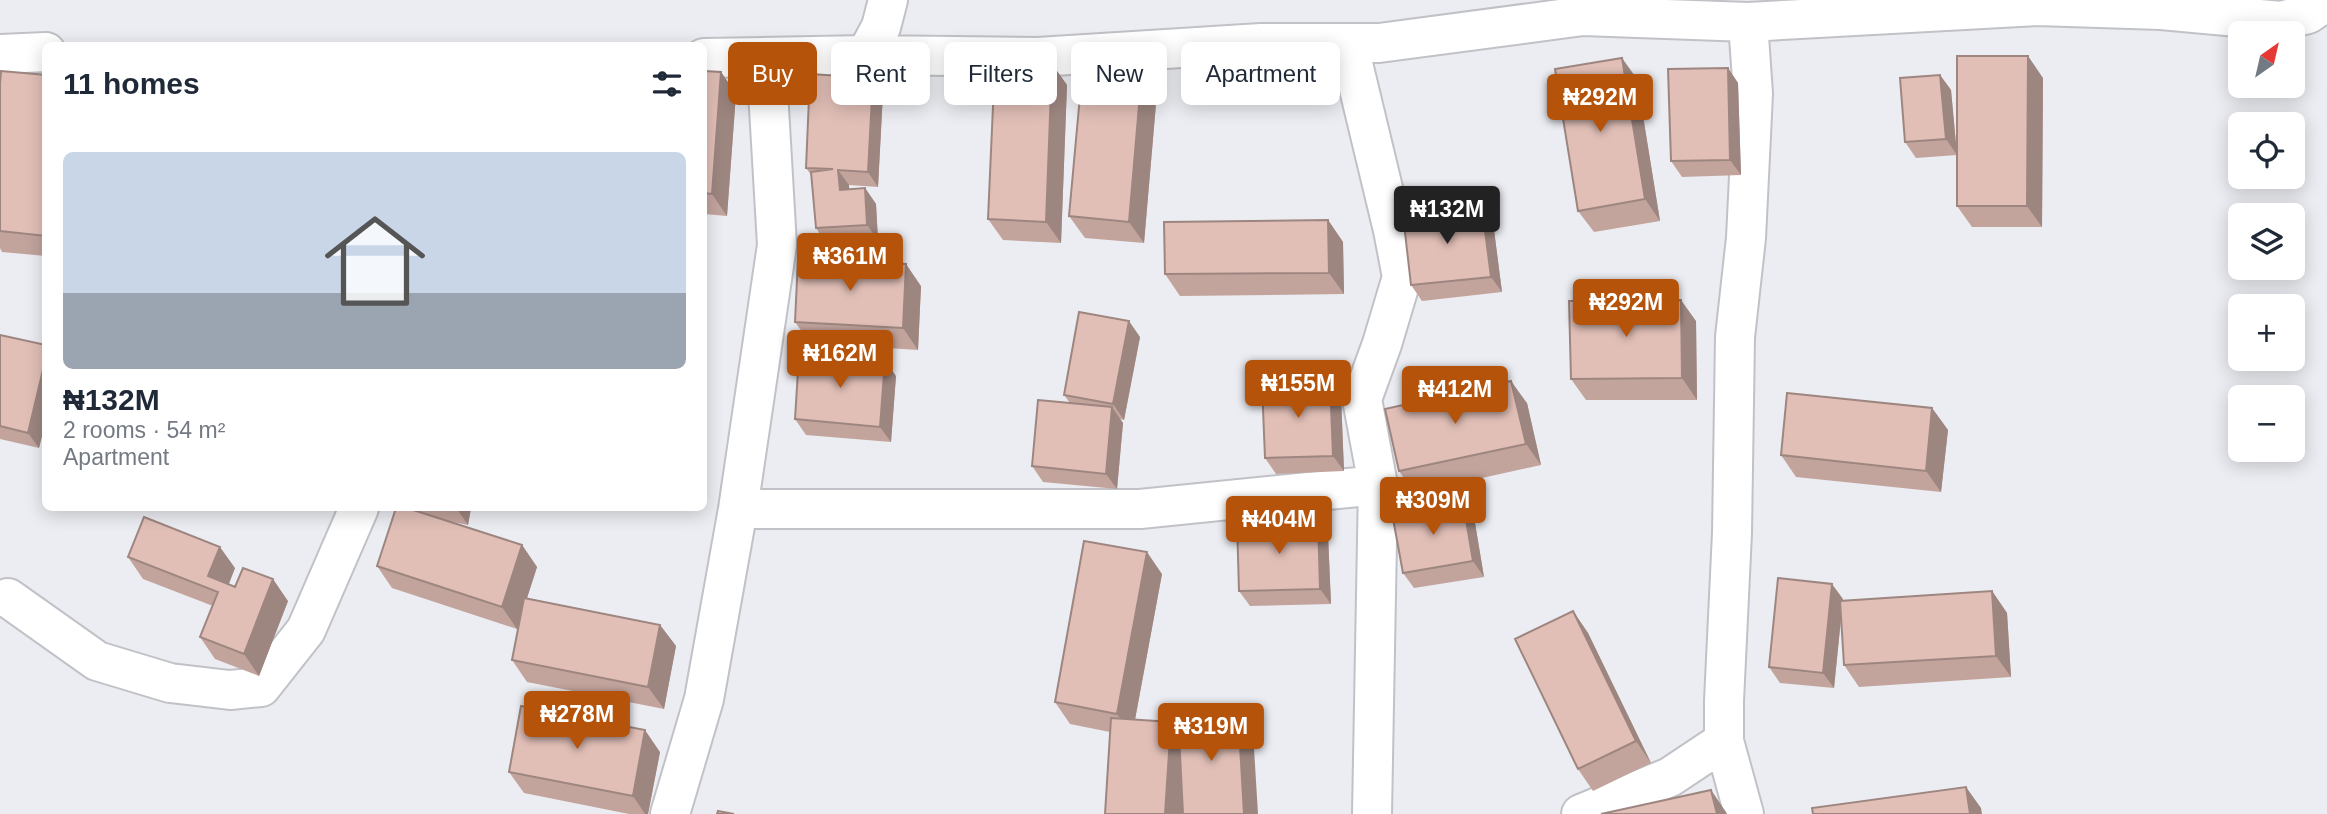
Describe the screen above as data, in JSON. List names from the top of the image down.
{
  "north": "top right",
  "page": {
    "map_buttons": ["+", "−"],
    "chip": [
      "Buy",
      "Rent",
      "Filters",
      "New",
      "Apartment"
    ],
    "heading": "11 homes",
    "price": [
      "₦292M",
      "₦132M",
      "₦361M",
      "₦292M",
      "₦162M",
      "₦155M",
      "₦412M",
      "₦309M",
      "₦404M",
      "₦278M",
      "₦319M"
    ],
    "list": [
      {
        "name": "₦132M",
        "note": "2 rooms · 54 m² · Apartment"
      }
    ]
  }
}
